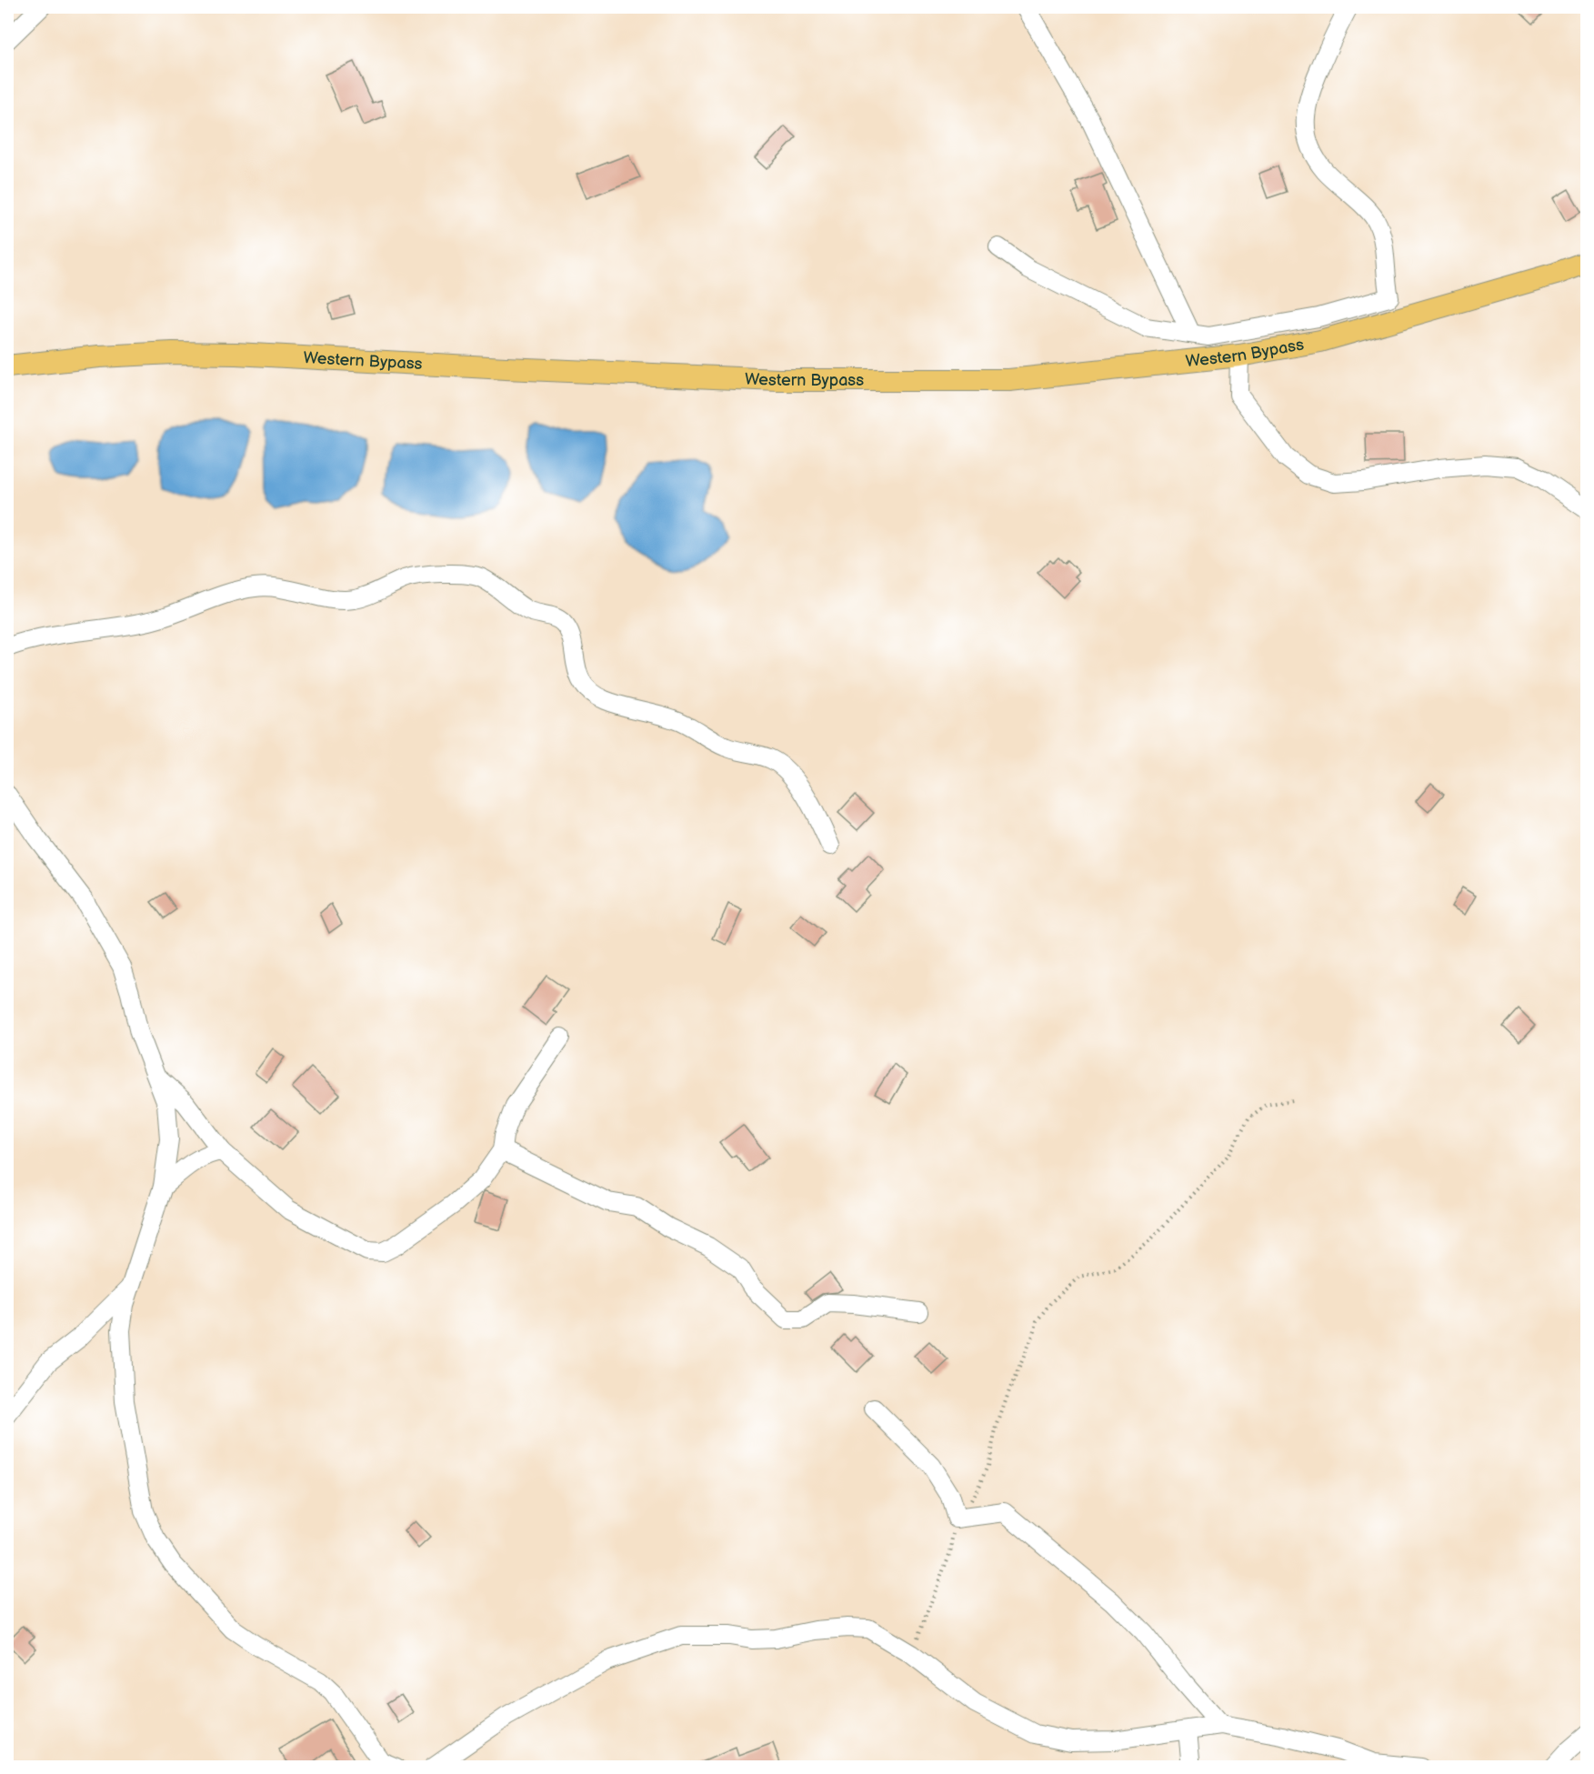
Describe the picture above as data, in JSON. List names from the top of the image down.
{
  "streets": {
    "main road": ["Western Bypass"]
  }
}
